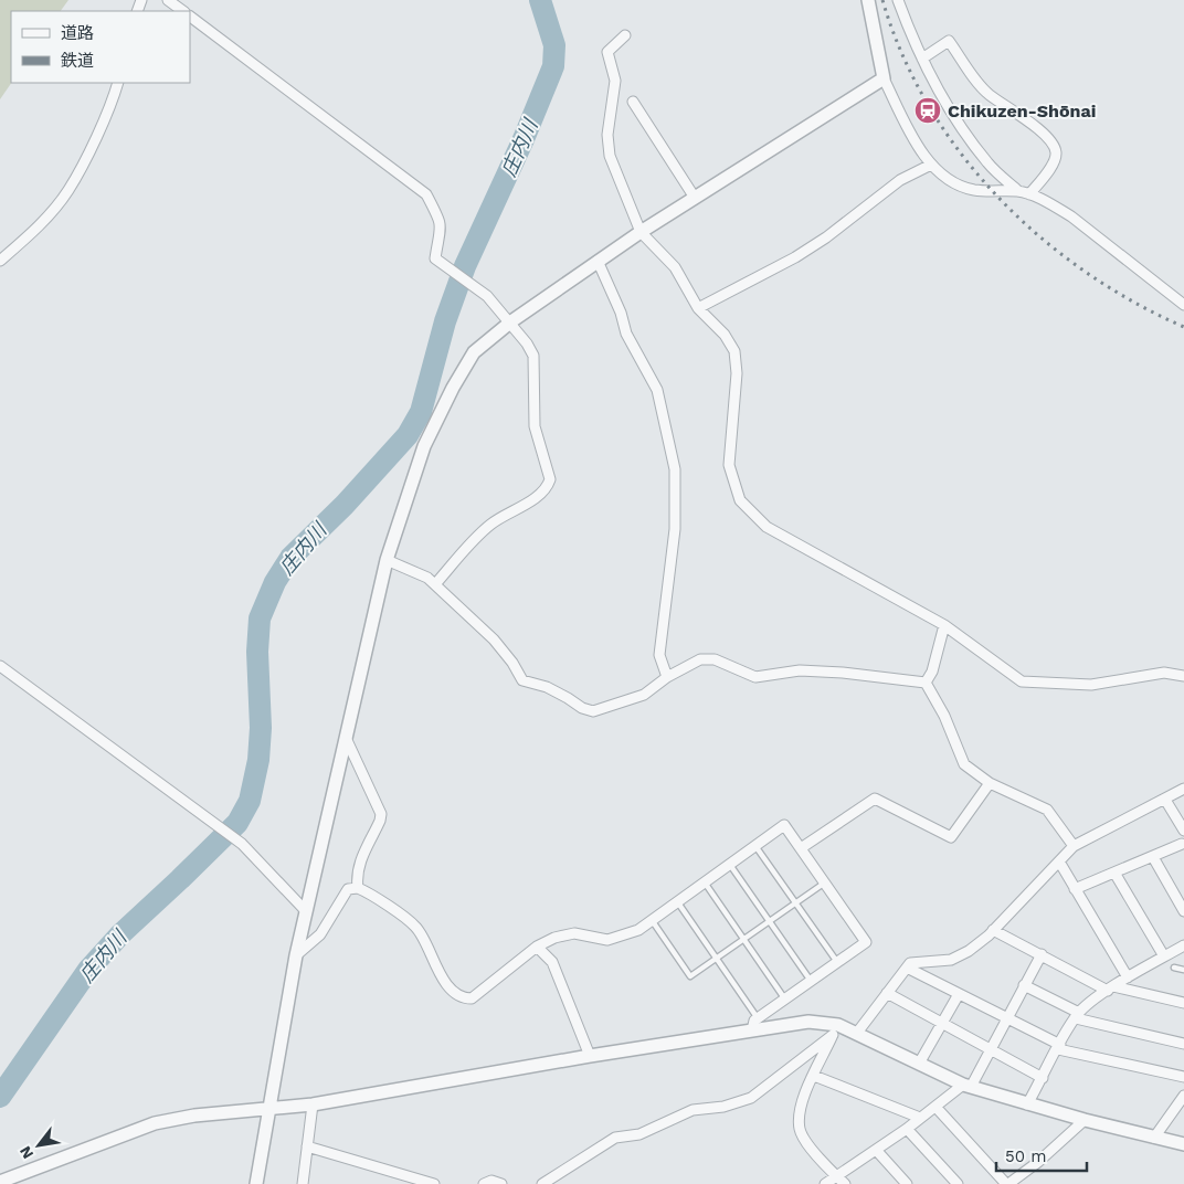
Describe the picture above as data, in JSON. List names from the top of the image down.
{
  "water": ["庄内川"],
  "places": {
    "station": ["Chikuzen-Shōnai"]
  },
  "legend": ["道路", "鉄道"],
  "scale_bar": "50 m",
  "north": "bottom left"
}
